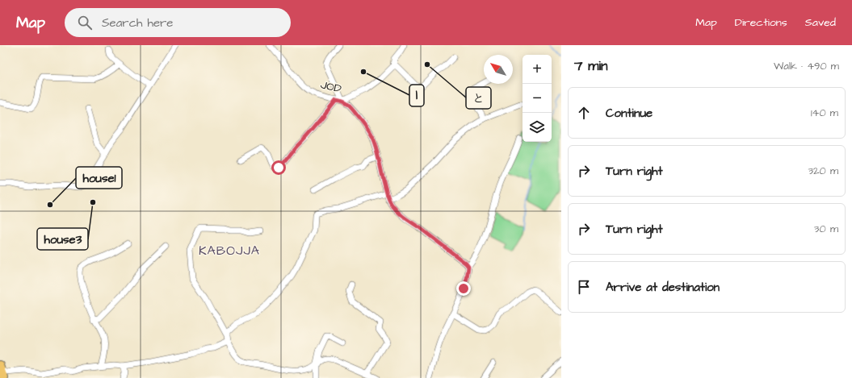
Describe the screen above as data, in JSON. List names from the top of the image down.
{
  "streets": {
    "street": ["JOD"]
  },
  "districts": ["KABOJJA"],
  "places": [
    "と",
    "l",
    "house3",
    "house1"
  ],
  "north": "top left",
  "page": {
    "header": "Map",
    "search": "Search here",
    "nav": ["Map", "Directions", "Saved"],
    "heading": ["7 min", "Walk · 490 m"],
    "map_buttons": ["+", "−"],
    "list": [
      ["Continue", "140 m"],
      ["Turn right", "320 m"],
      ["Turn right", "30 m"],
      "Arrive at destination"
    ]
  }
}
